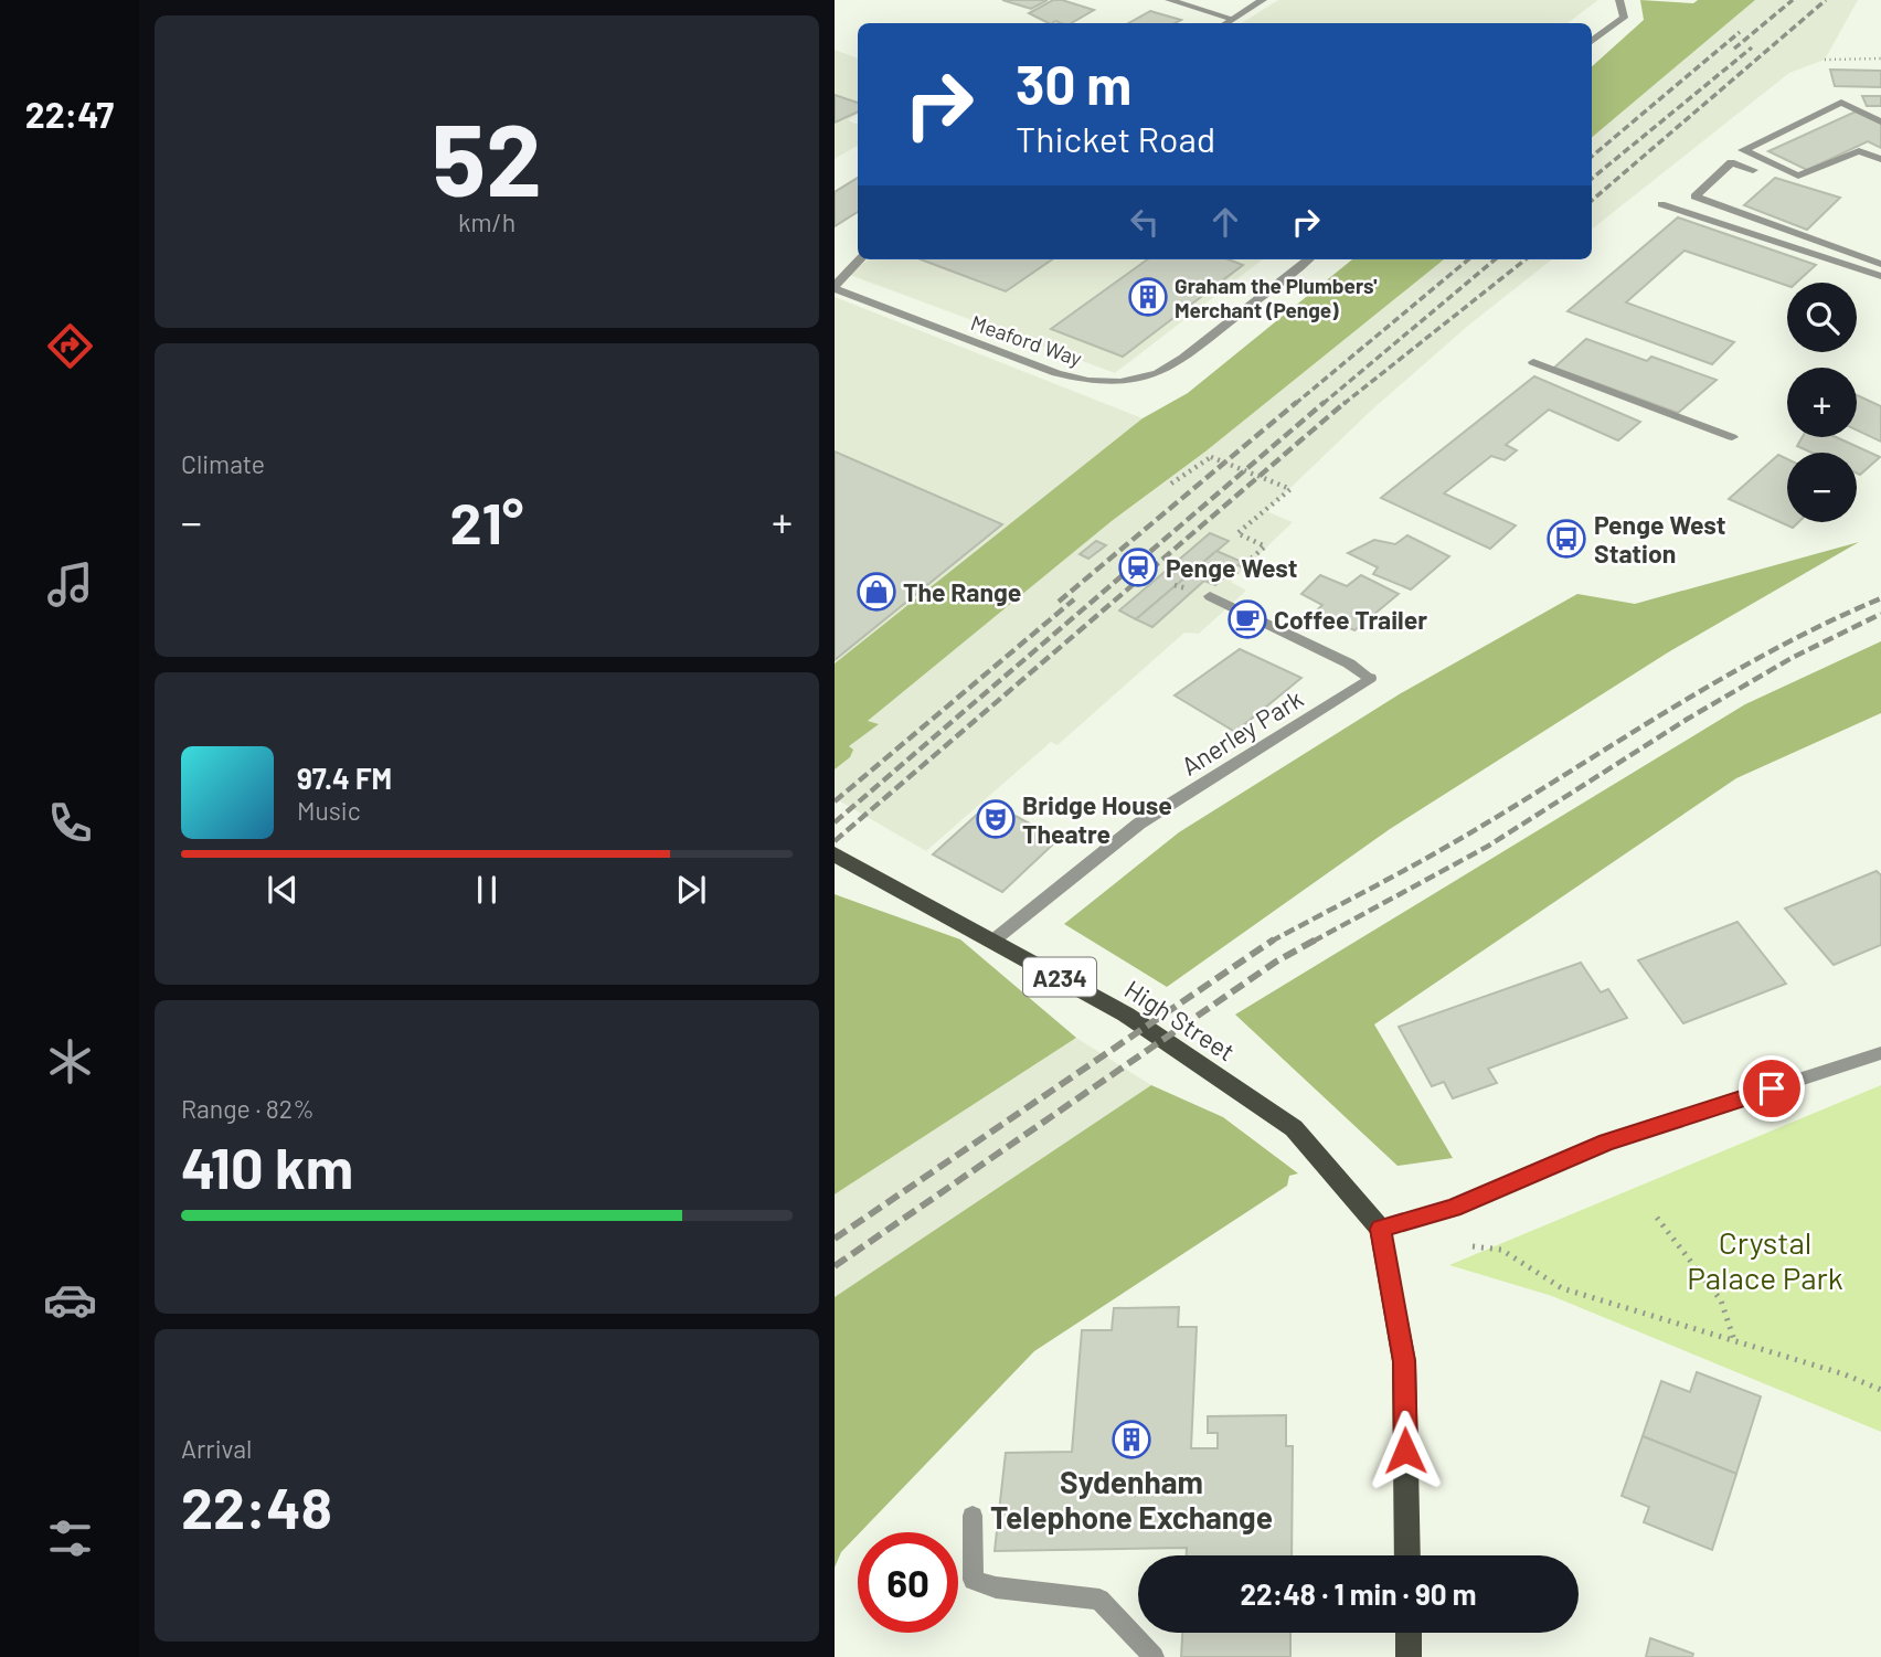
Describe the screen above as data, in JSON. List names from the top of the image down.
{
  "streets": {
    "main road": ["A234", "High Street"],
    "street": ["Meaford Way", "Anerley Park"]
  },
  "crossings": [
    ["Anerley Park", "High Street"]
  ],
  "parks": ["Crystal Palace Park"],
  "places": {
    "building": ["Graham the Plumbers' Merchant (Penge)", "Sydenham Telephone Exchange"],
    "bus stop": ["Penge West Station"],
    "station": ["Penge West"],
    "shop": ["The Range"],
    "cafe": ["Coffee Trailer"],
    "theatre": ["Bridge House Theatre"]
  },
  "page": {
    "tabs": "22:47",
    "tile": [
      ["52", "km/h"],
      "Climate",
      ["Range · 82%", "410 km"],
      ["Arrival", "22:48"]
    ],
    "turn": ["30 m", "Thicket Road"],
    "map_buttons": ["+", "−"],
    "heat": ["−", "21°", "+"],
    "song": ["97.4 FM", "Music"],
    "limit": "60",
    "trip": "22:48 · 1 min · 90 m"
  }
}
